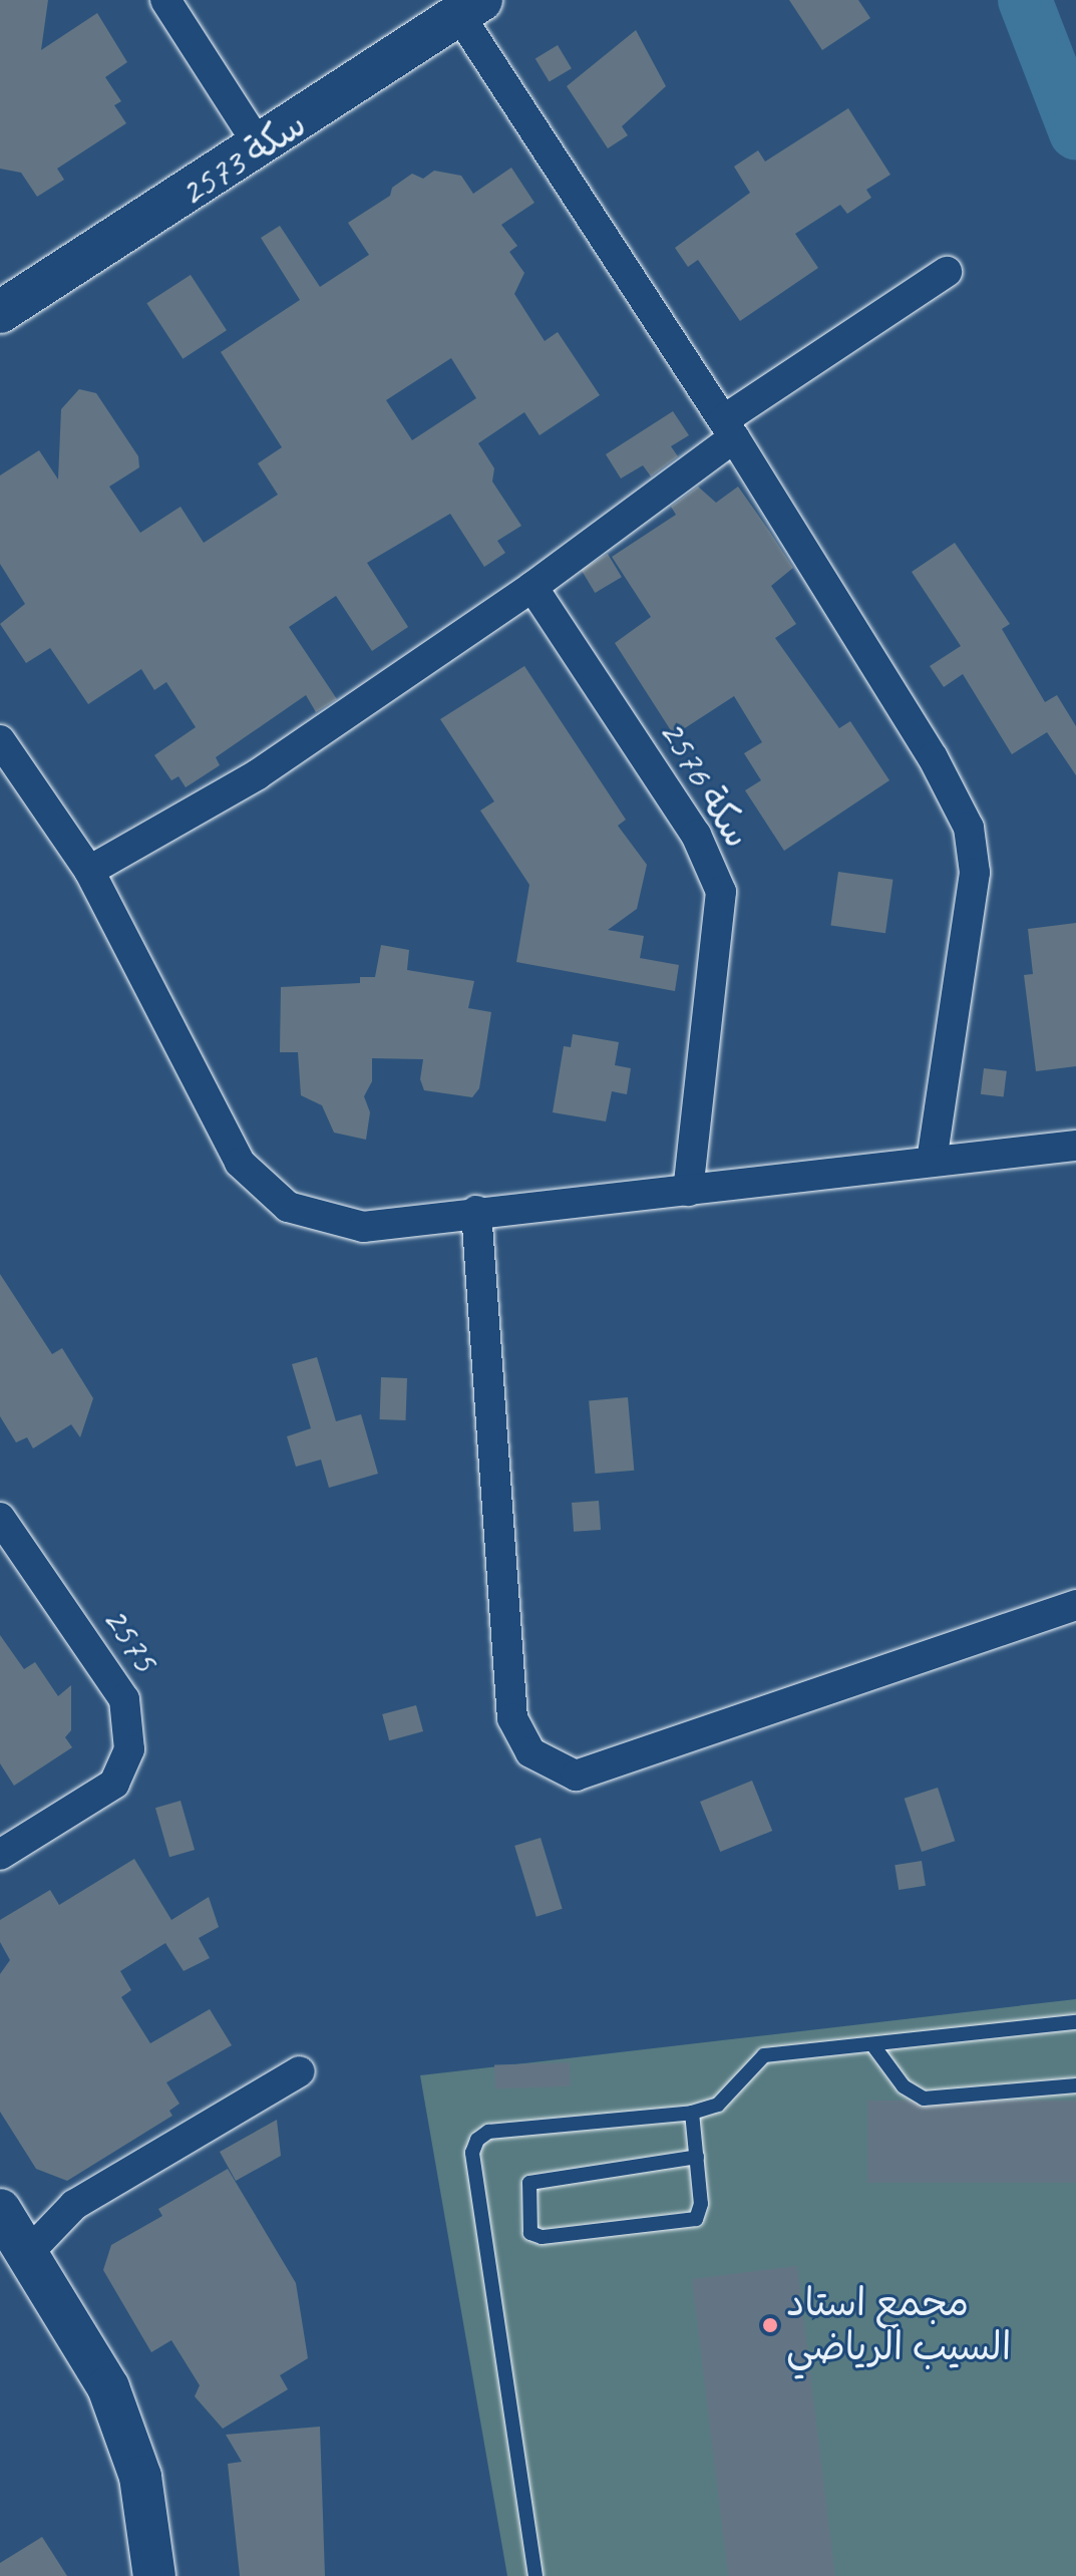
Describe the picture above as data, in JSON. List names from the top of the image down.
{
  "streets": {
    "street": ["سكة 2573", "سكة 2576", "2575"]
  },
  "places": ["مجمع استاد السيب الرياضي"]
}
